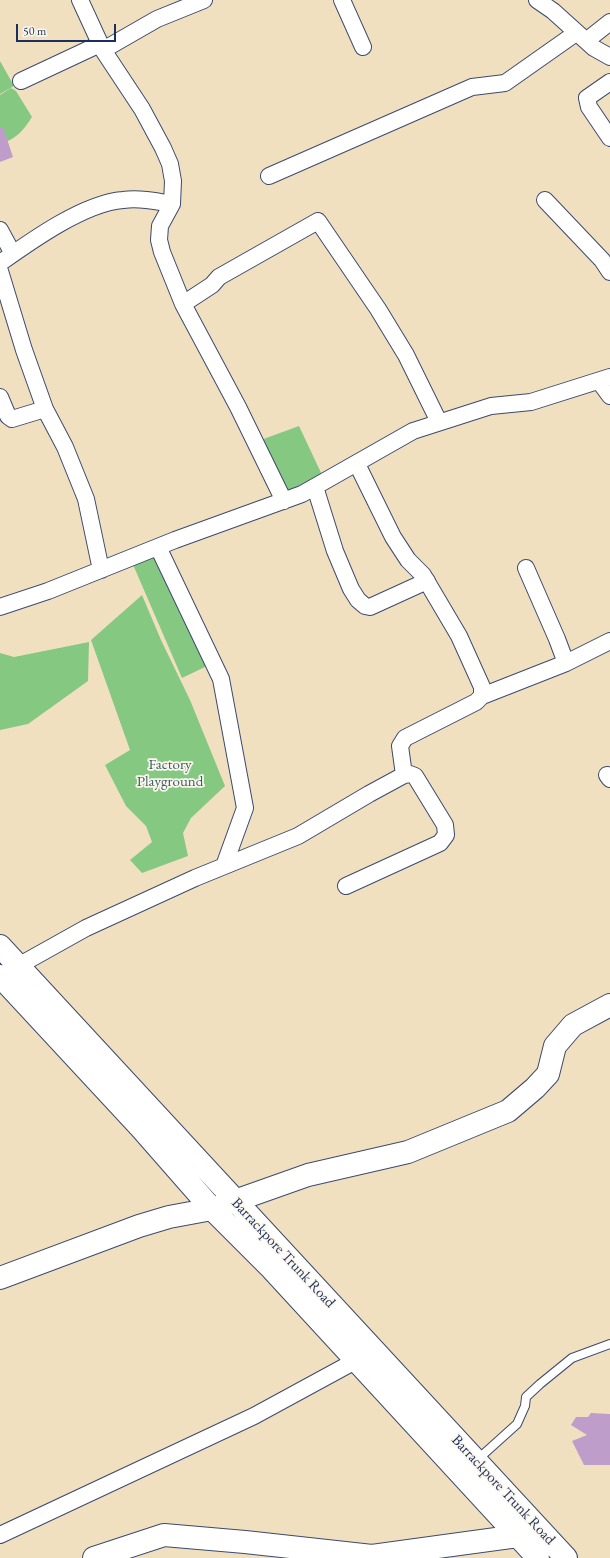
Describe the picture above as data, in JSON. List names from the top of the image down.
{
  "streets": {
    "main road": ["Barrackpore Trunk Road"]
  },
  "parks": ["Factory Playground"],
  "scale_bar": "50 m"
}
